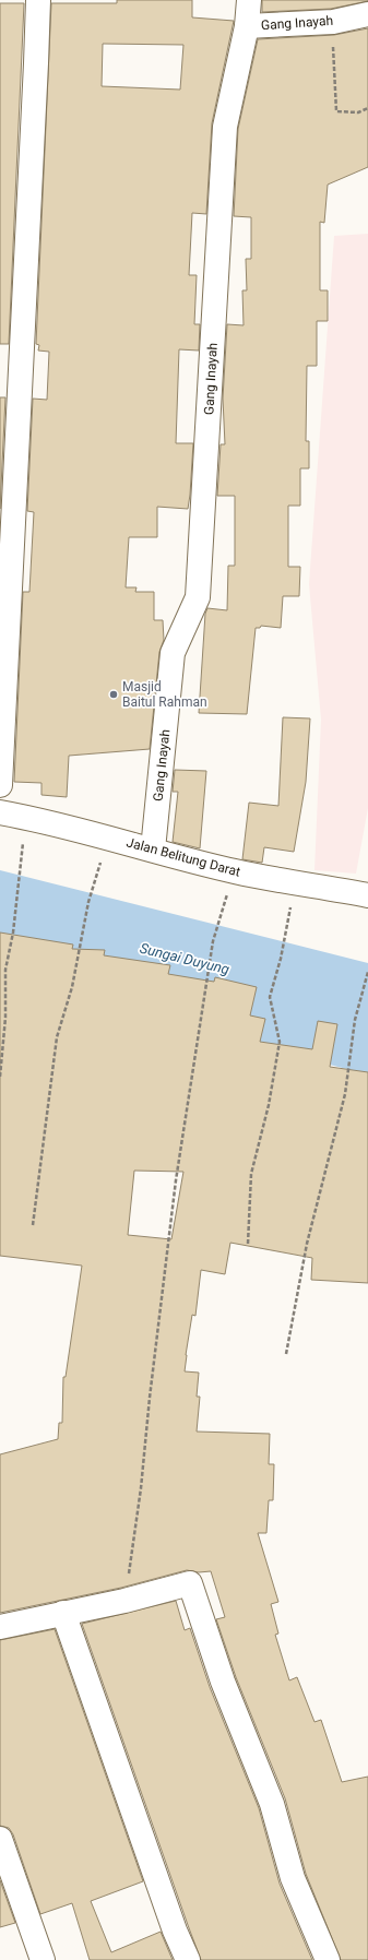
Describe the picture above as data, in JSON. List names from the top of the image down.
{
  "streets": {
    "street": ["Gang Inayah", "Jalan Belitung Darat"]
  },
  "crossings": [
    ["Gang Inayah", "Jalan Belitung Darat"]
  ],
  "water": ["Sungai Duyung"],
  "places": ["Masjid Baitul Rahman"]
}
